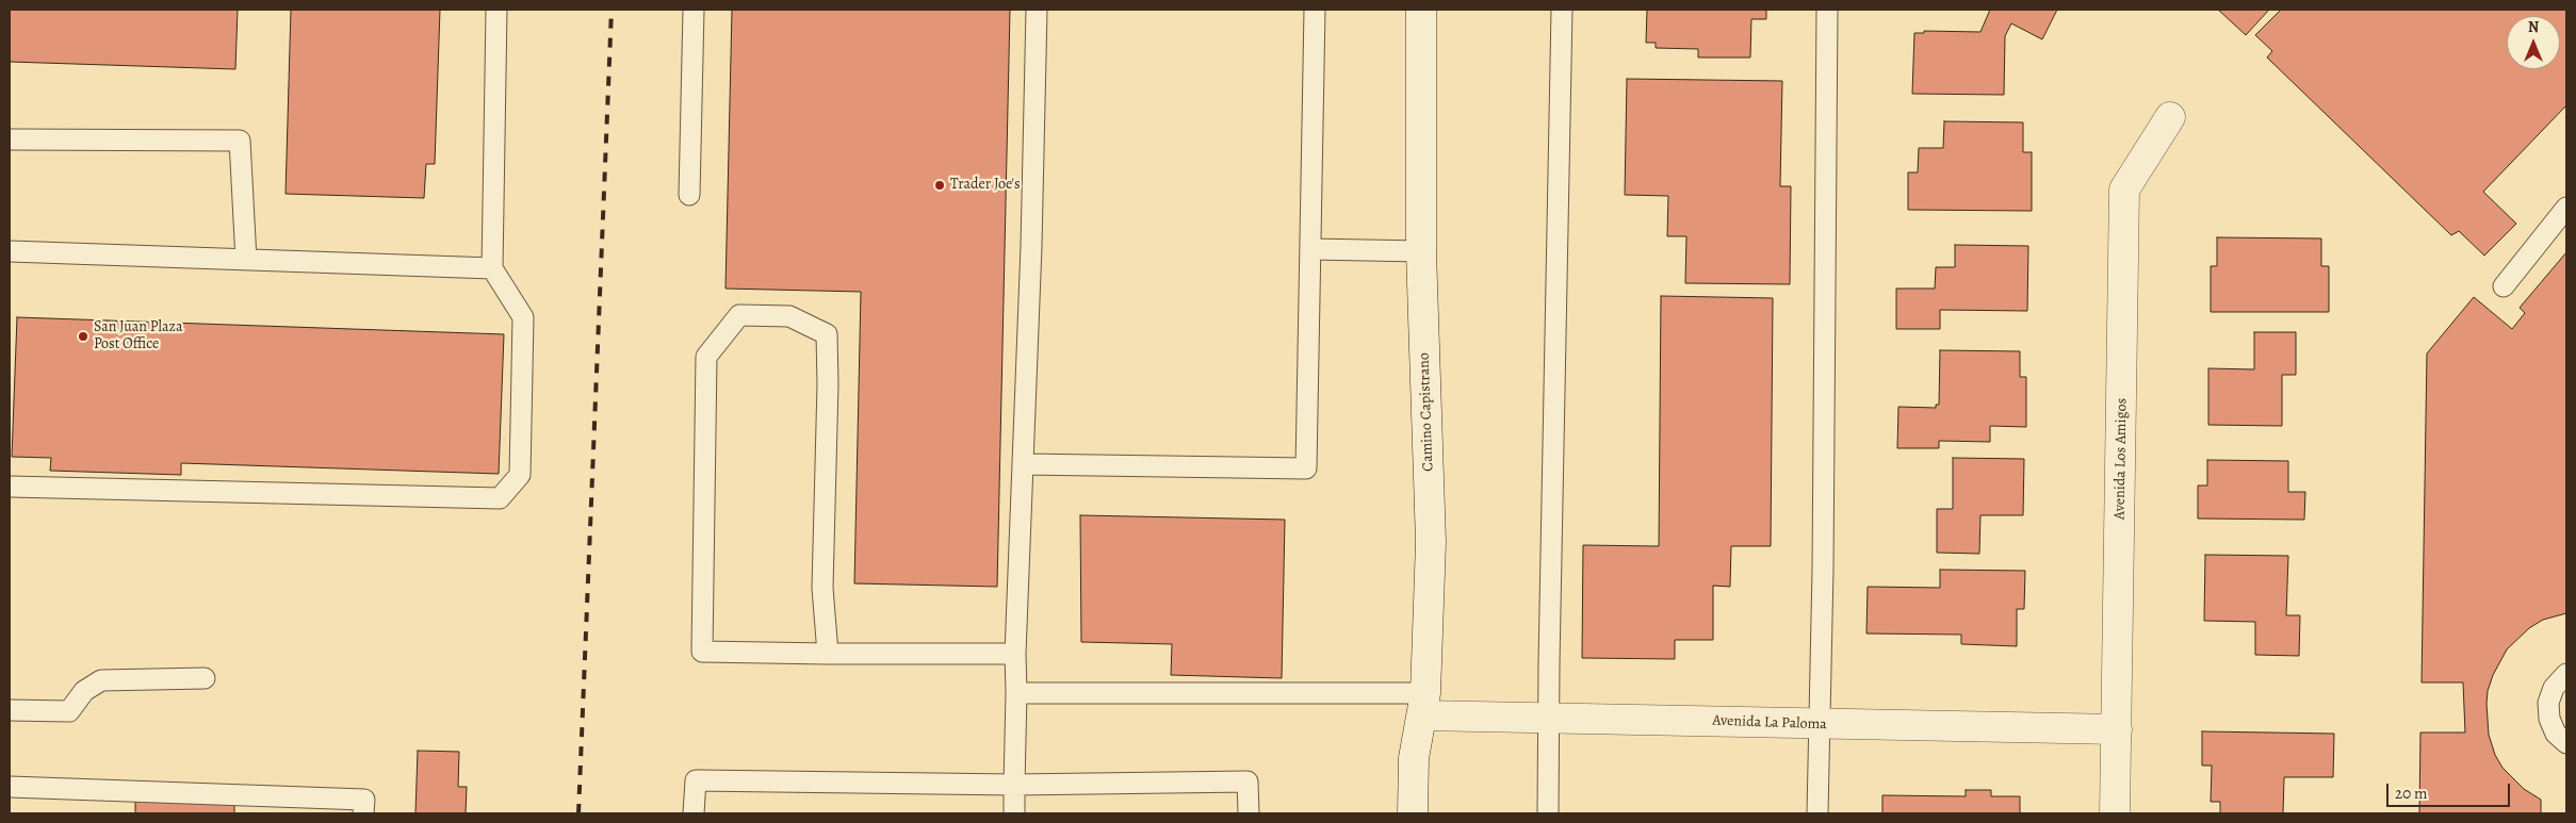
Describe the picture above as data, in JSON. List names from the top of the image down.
{
  "streets": {
    "street": ["Camino Capistrano", "Avenida Los Amigos", "Avenida La Paloma"]
  },
  "crossings": [
    ["Camino Capistrano", "Avenida La Paloma"],
    ["Avenida Los Amigos", "Avenida La Paloma"]
  ],
  "places": ["Trader Joe's", "San Juan Plaza Post Office"],
  "scale_bar": "20 m",
  "north": "top"
}
